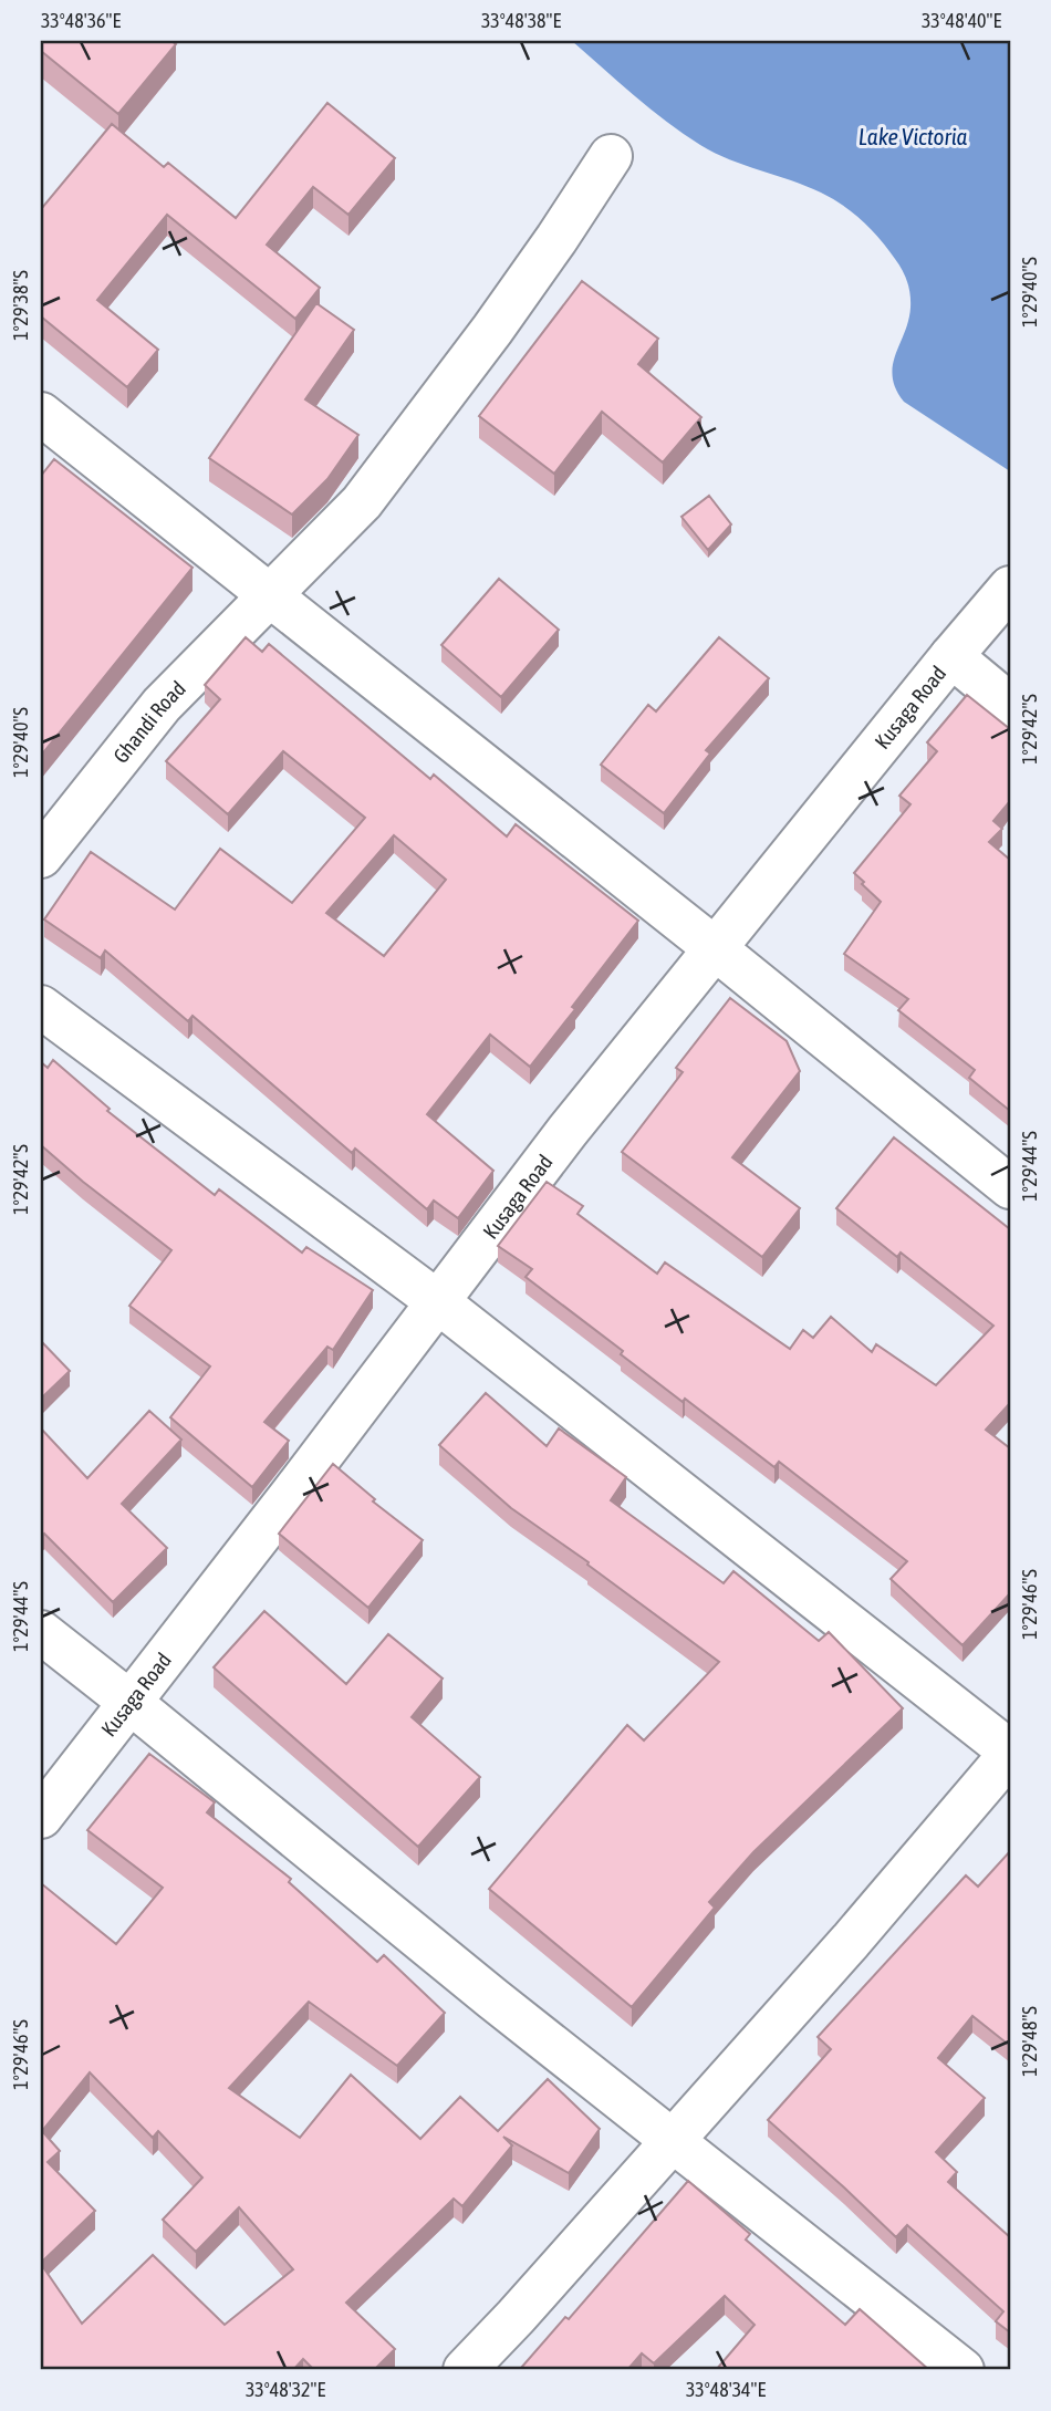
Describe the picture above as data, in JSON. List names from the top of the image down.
{
  "streets": {
    "street": ["Kusaga Road", "Ghandi Road"]
  },
  "water": ["Lake Victoria"],
  "coordinates": [
    "33°48'36\"E",
    "33°48'38\"E",
    "33°48'40\"E",
    "1°29'40\"S",
    "1°29'38\"S",
    "1°29'42\"S",
    "1°29'44\"S",
    "1°29'46\"S",
    "1°29'48\"S",
    "33°48'32\"E",
    "33°48'34\"E"
  ]
}
